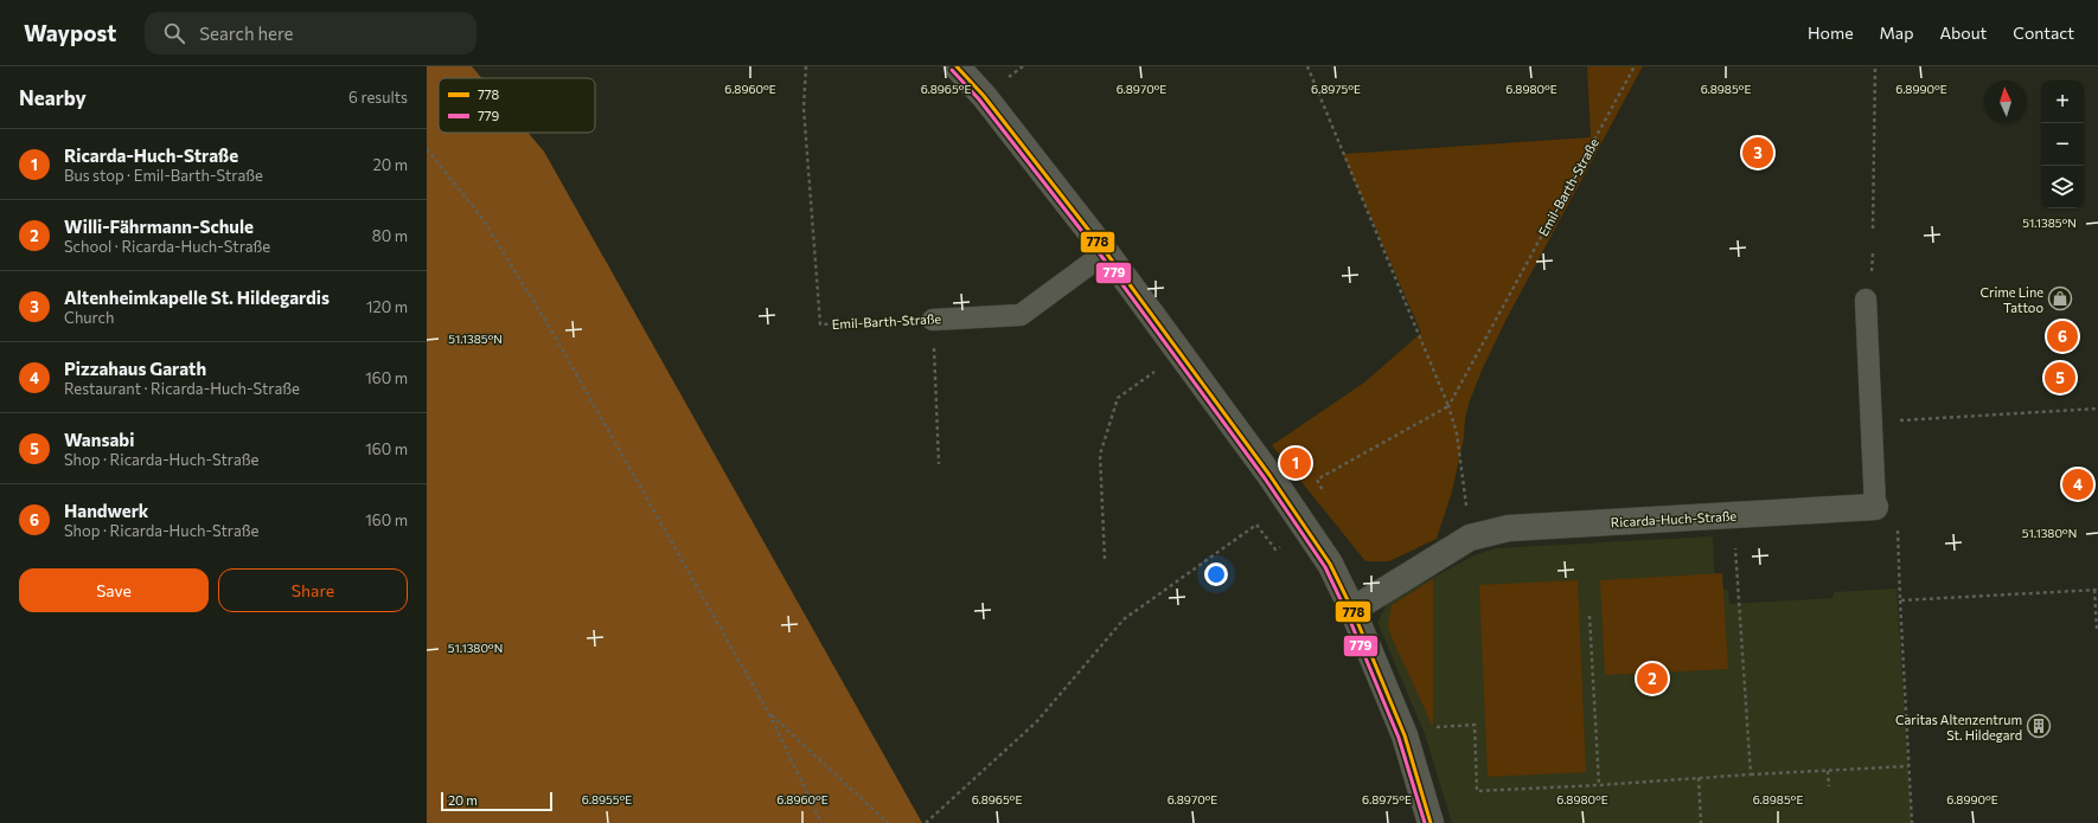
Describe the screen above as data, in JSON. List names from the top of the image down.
{
  "streets": {
    "street": ["Ricarda-Huch-Straße"],
    "lane": ["Emil-Barth-Straße"]
  },
  "places": {
    "shop": ["Crime Line Tattoo"],
    "building": ["Caritas Altenzentrum St. Hildegard"]
  },
  "lines": ["transit line 778", "transit line 779"],
  "legend": ["778", "779"],
  "scale_bar": "20 m",
  "north": "top",
  "page": {
    "header": "Waypost",
    "search": "Search here",
    "nav": [
      "Home",
      "Map",
      "About",
      "Contact"
    ],
    "heading": ["Nearby", "6 results"],
    "map_buttons": ["+", "−"],
    "list": [
      {
        "mark": "1",
        "name": "Ricarda-Huch-Straße",
        "note": "Bus stop · Emil-Barth-Straße",
        "value": "20 m"
      },
      {
        "mark": "2",
        "name": "Willi-Fährmann-Schule",
        "note": "School · Ricarda-Huch-Straße",
        "value": "80 m"
      },
      {
        "mark": "3",
        "name": "Altenheimkapelle St. Hildegardis",
        "note": "Church",
        "value": "120 m"
      },
      {
        "mark": "4",
        "name": "Pizzahaus Garath",
        "note": "Restaurant · Ricarda-Huch-Straße",
        "value": "160 m"
      },
      {
        "mark": "5",
        "name": "Wansabi",
        "note": "Shop · Ricarda-Huch-Straße",
        "value": "160 m"
      },
      {
        "mark": "6",
        "name": "Handwerk",
        "note": "Shop · Ricarda-Huch-Straße",
        "value": "160 m"
      }
    ],
    "pins": [
      "3",
      "6",
      "5",
      "1",
      "4",
      "2"
    ],
    "buttons": ["Save", "Share"],
    "scale": "20 m"
  },
  "coordinates": [
    "6.8960°E",
    "6.8965°E",
    "6.8970°E",
    "6.8975°E",
    "6.8980°E",
    "6.8985°E",
    "6.8990°E",
    "51.1385°N",
    "51.1380°N",
    "6.8955°E"
  ]
}
